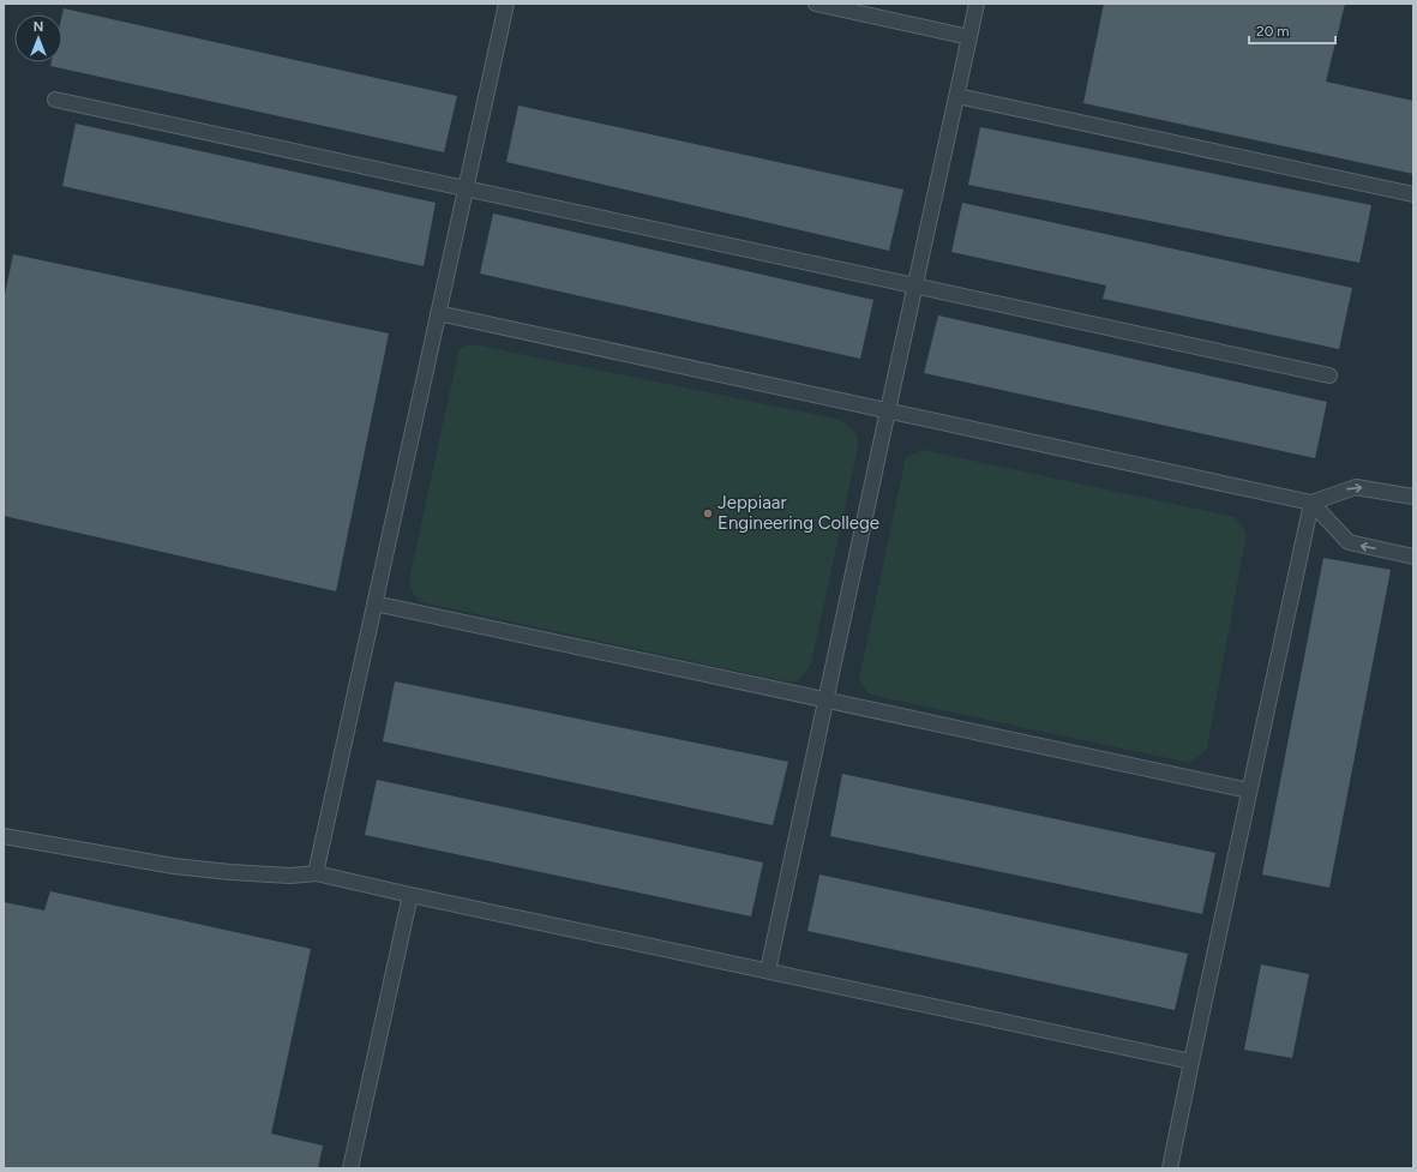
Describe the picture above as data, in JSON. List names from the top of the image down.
{
  "places": ["Jeppiaar Engineering College"],
  "scale_bar": "20 m",
  "north": "top"
}
